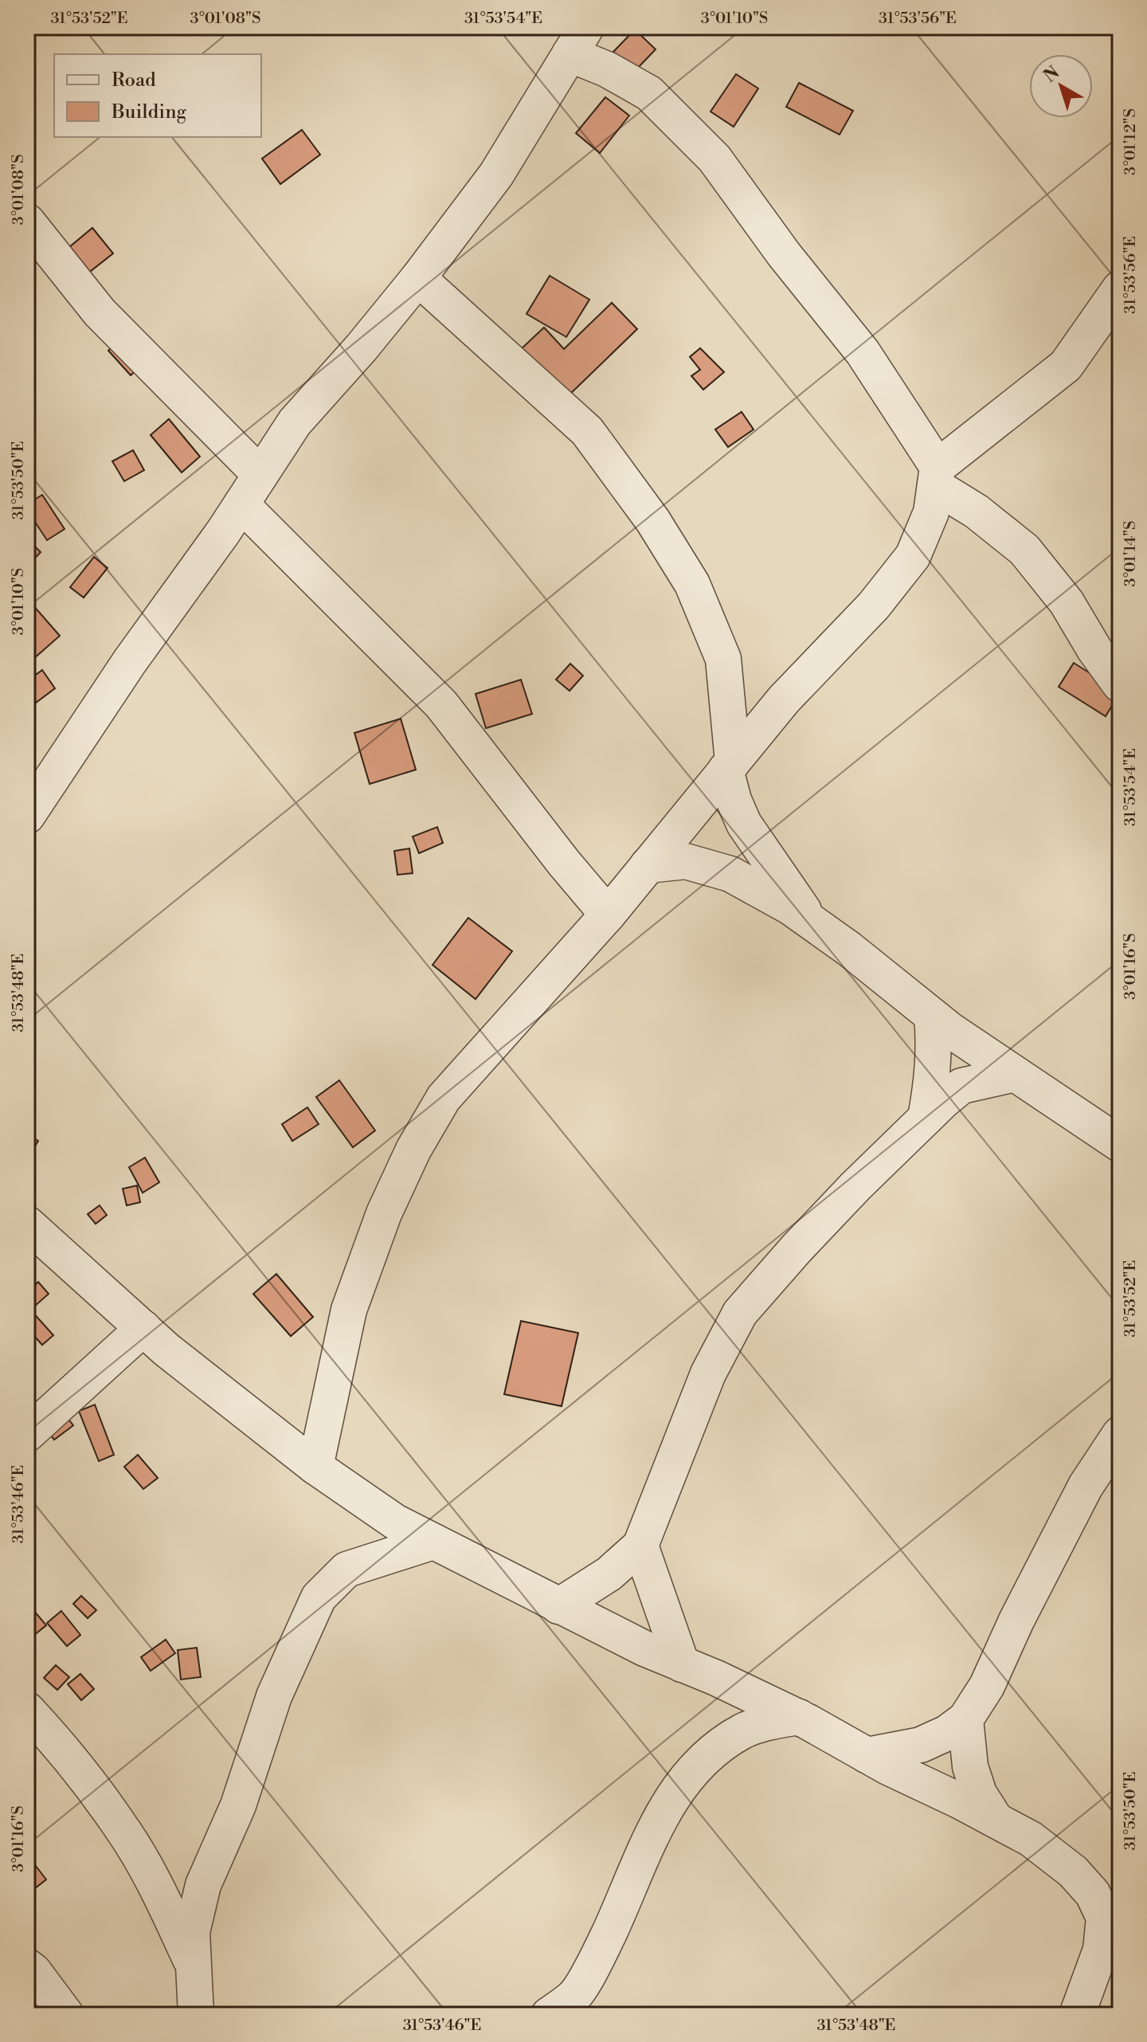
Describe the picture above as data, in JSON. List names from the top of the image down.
{
  "legend": ["Road", "Building"],
  "north": "top left",
  "coordinates": [
    "31°53'52\"E",
    "3°01'08\"S",
    "31°53'54\"E",
    "3°01'10\"S",
    "31°53'56\"E",
    "3°01'12\"S",
    "31°53'50\"E",
    "3°01'14\"S",
    "3°01'16\"S",
    "31°53'48\"E",
    "31°53'46\"E"
  ]
}
